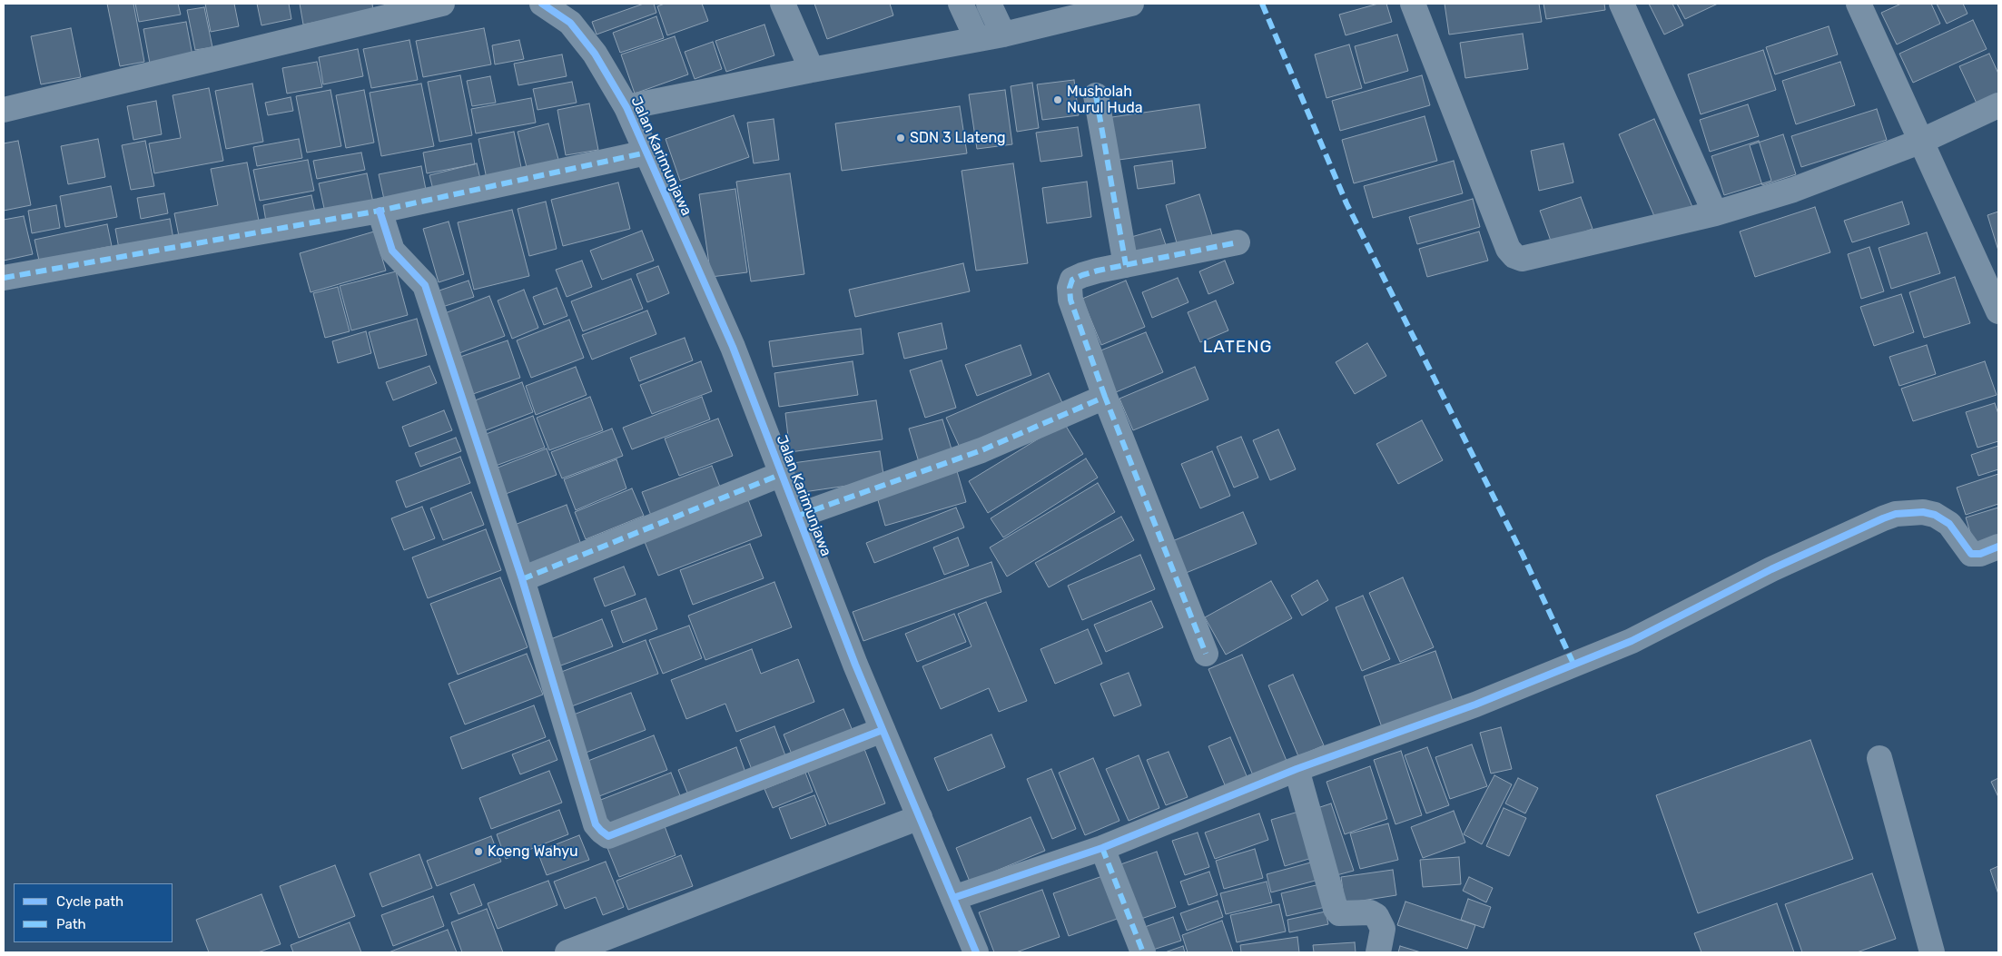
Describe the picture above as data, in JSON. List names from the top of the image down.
{
  "streets": {
    "street": ["Jalan Karimunjawa"]
  },
  "districts": ["LATENG"],
  "places": ["Musholah Nurul Huda", "SDN 3 Llateng", "Koeng Wahyu"],
  "legend": ["Cycle path", "Path"]
}
